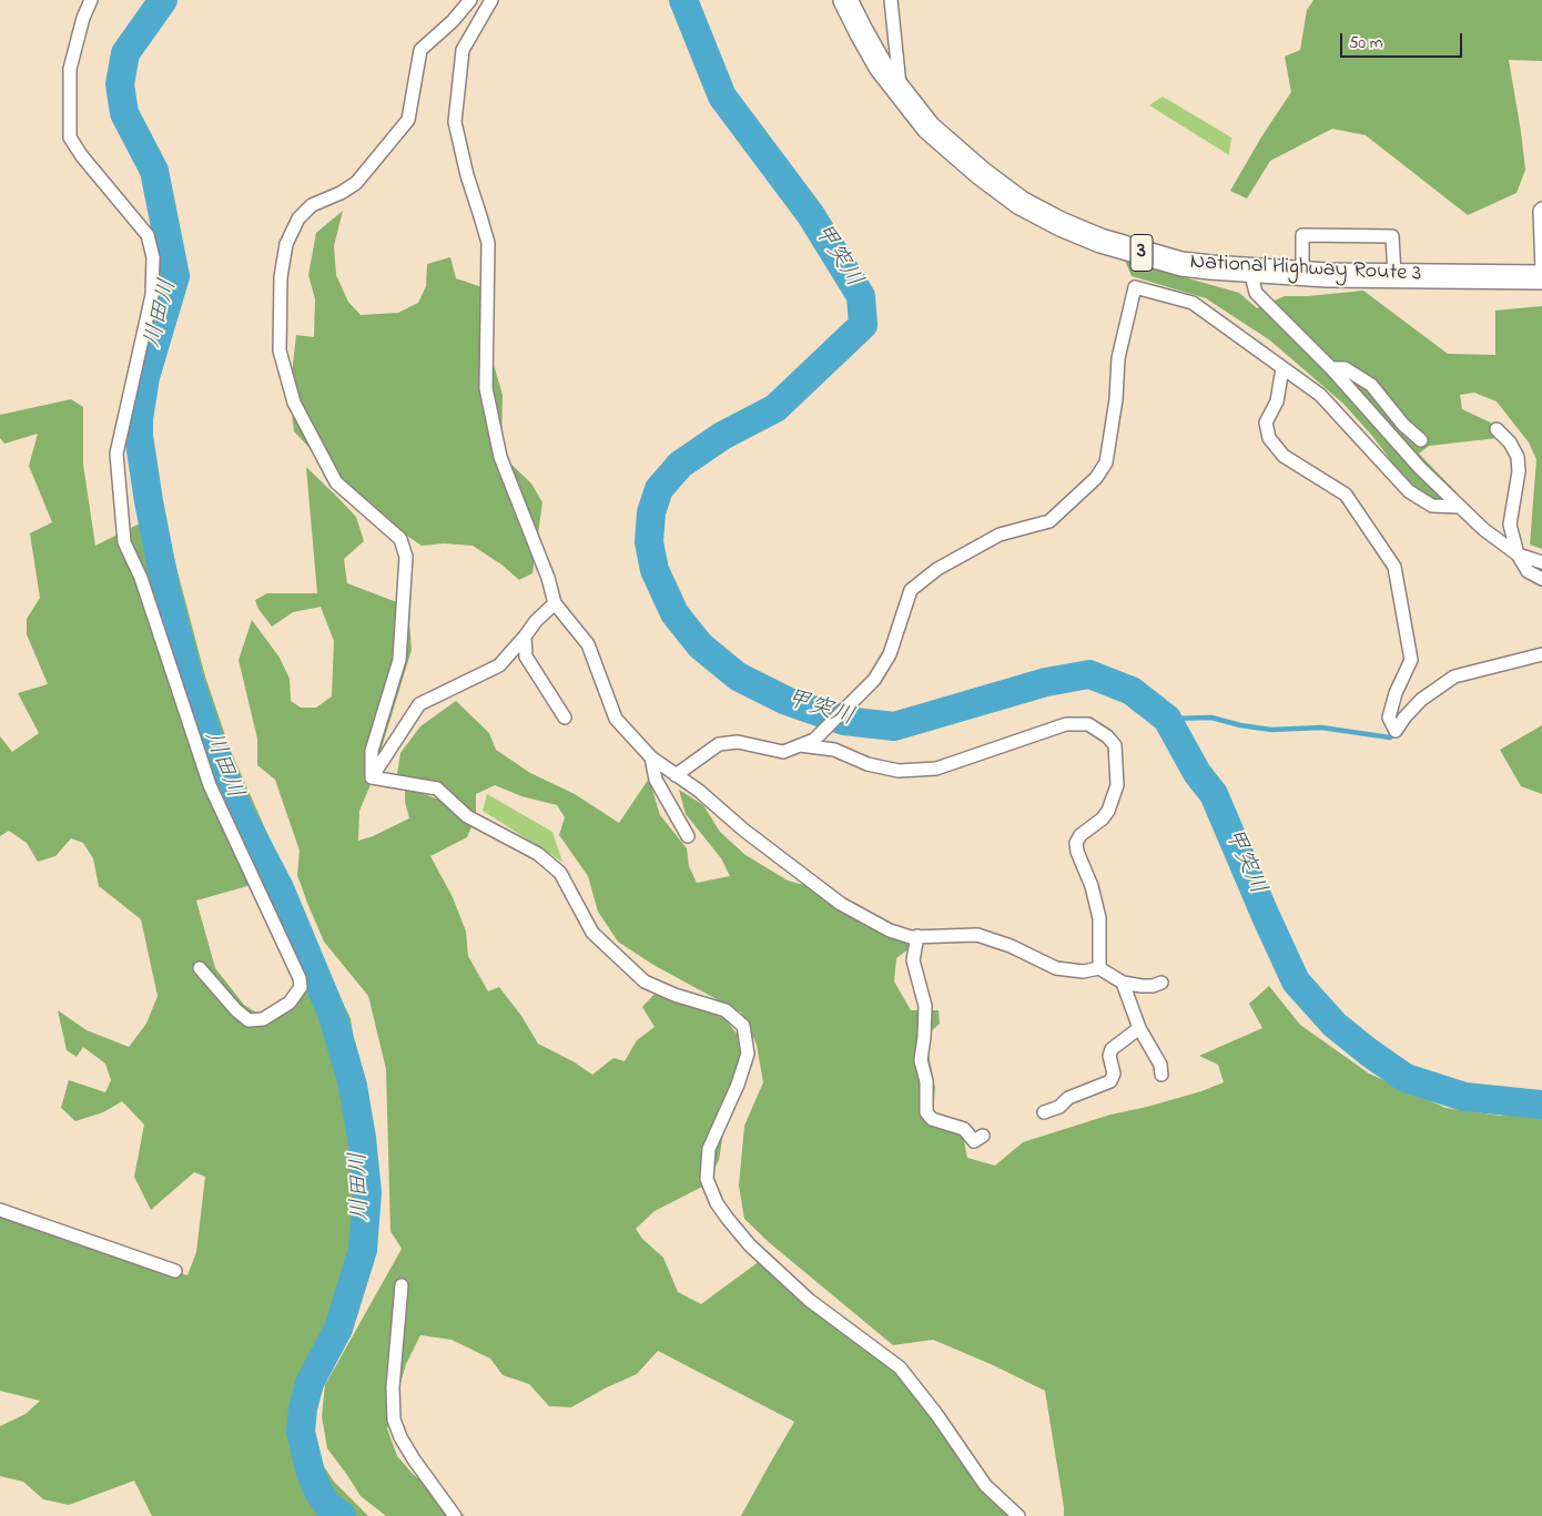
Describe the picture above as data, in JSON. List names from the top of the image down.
{
  "streets": {
    "highway": ["3", "National Highway Route 3"]
  },
  "water": ["甲突川", "川田川"],
  "scale_bar": "50 m"
}
